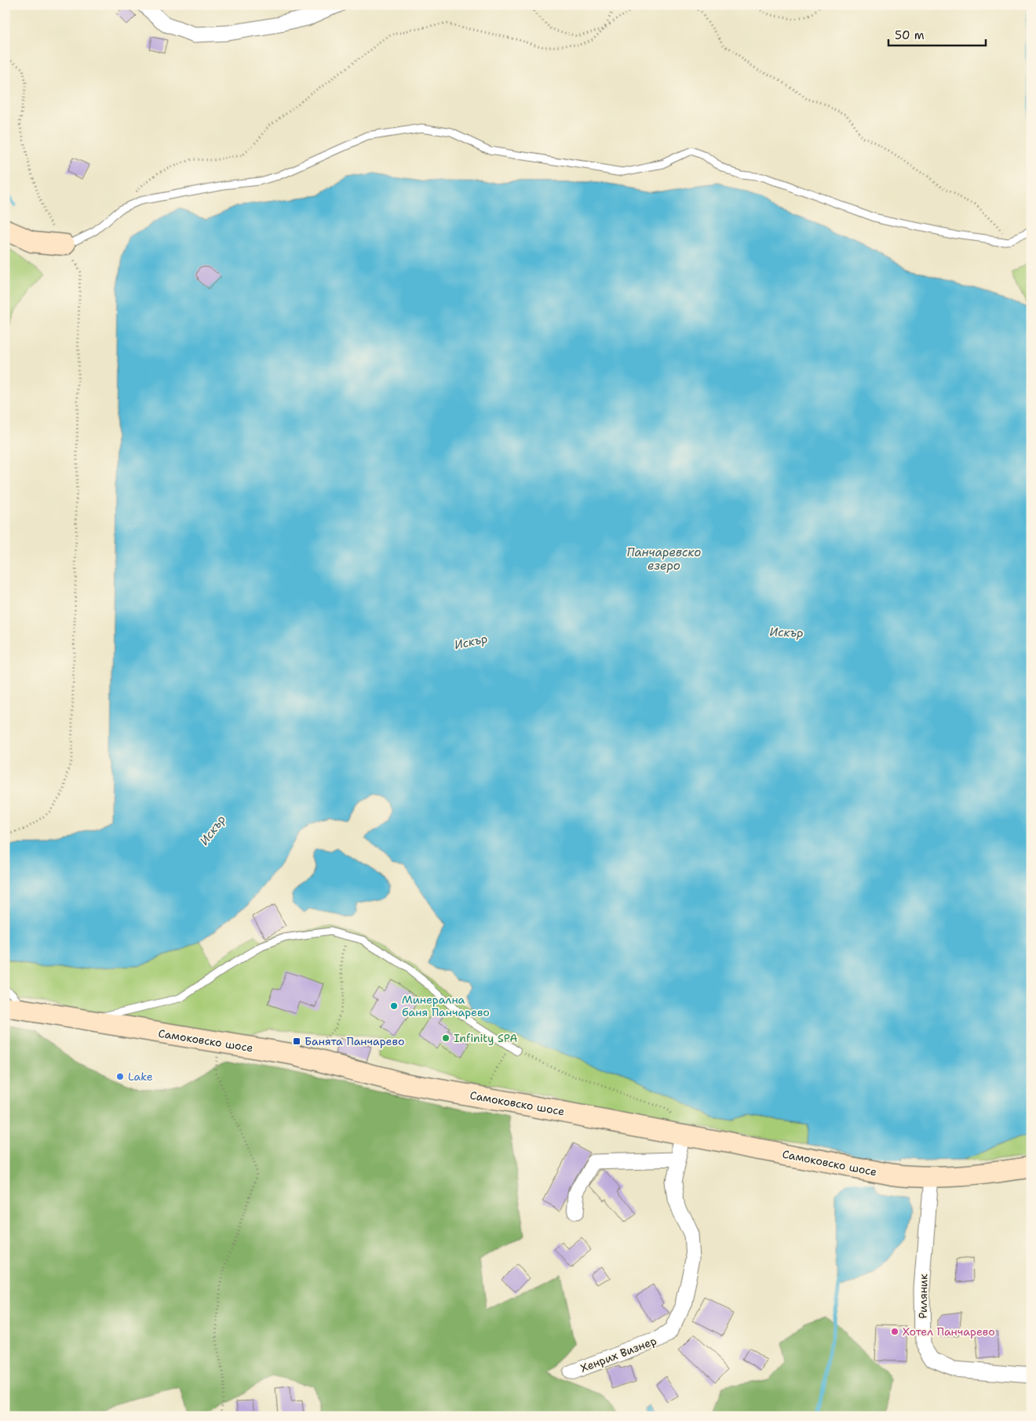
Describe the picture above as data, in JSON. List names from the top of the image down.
{
  "streets": {
    "main road": ["Самоковско шосе"],
    "street": ["Риляник", "Хенрих Визнер"]
  },
  "crossings": [
    ["Самоковско шосе", "Риляник"],
    ["Самоковско шосе", "Хенрих Визнер"]
  ],
  "water": ["Панчаревско езеро", "Искър"],
  "places": {
    "other": [
      "Минерална баня Панчарево",
      "Infinity SPA",
      "Lake",
      "Хотел Панчарево"
    ],
    "transit": ["Банята Панчарево"]
  },
  "scale_bar": "50 m"
}
